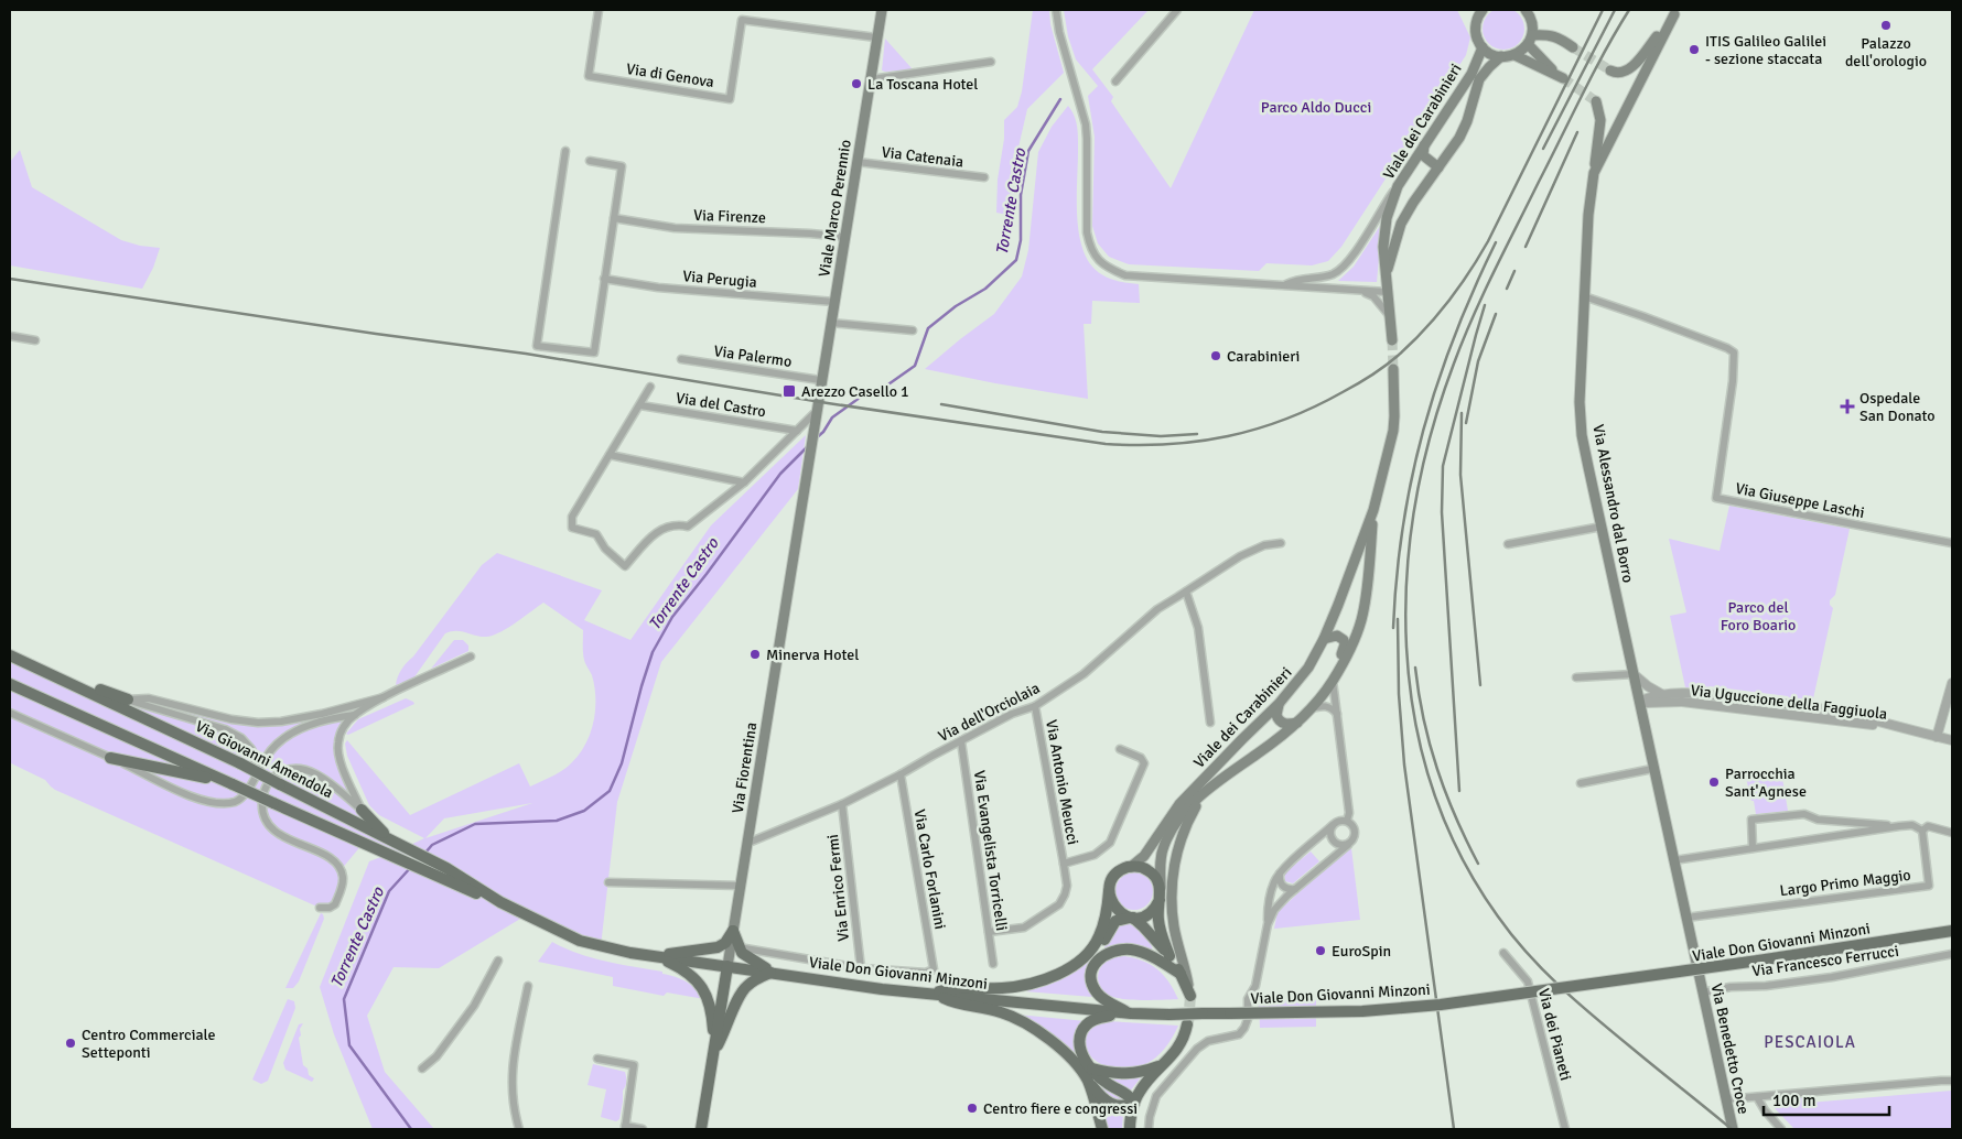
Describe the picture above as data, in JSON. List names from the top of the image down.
{
  "streets": {
    "main road": [
      "Viale dei Carabinieri",
      "Viale Marco Perennio",
      "Via Alessandro dal Borro",
      "Via Giovanni Amendola",
      "Via Fiorentina",
      "Viale Don Giovanni Minzoni",
      "Via Benedetto Croce"
    ],
    "street": [
      "Via di Genova",
      "Via Catenaia",
      "Via Firenze",
      "Via Perugia",
      "Via Palermo",
      "Via del Castro",
      "Via Giuseppe Laschi",
      "Via Uguccione della Faggiuola",
      "Via dell'Orciolaia",
      "Via Antonio Meucci",
      "Via Evangelista Torricelli",
      "Via Carlo Forlanini",
      "Largo Primo Maggio",
      "Via Enrico Fermi",
      "Via Francesco Ferrucci",
      "Via dei Pianeti"
    ]
  },
  "crossings": [
    ["Via di Genova", "Viale Marco Perennio"],
    ["Via Catenaia", "Viale Marco Perennio"],
    ["Viale Marco Perennio", "Via Firenze"],
    ["Viale Marco Perennio", "Via Perugia"],
    ["Viale Marco Perennio", "Via Palermo"],
    ["Viale Marco Perennio", "Via Fiorentina"],
    ["Via Giuseppe Laschi", "Via Alessandro dal Borro"],
    ["Via Alessandro dal Borro", "Via Uguccione della Faggiuola"],
    ["Via Alessandro dal Borro", "Largo Primo Maggio"],
    ["Via Alessandro dal Borro", "Via Benedetto Croce"],
    ["Via dell'Orciolaia", "Via Fiorentina"],
    ["Via dell'Orciolaia", "Via Antonio Meucci"],
    ["Via dell'Orciolaia", "Via Evangelista Torricelli"],
    ["Via dell'Orciolaia", "Via Carlo Forlanini"],
    ["Via dell'Orciolaia", "Via Enrico Fermi"],
    ["Via Giovanni Amendola", "Via Fiorentina"],
    ["Via Giovanni Amendola", "Viale Don Giovanni Minzoni"],
    ["Via Fiorentina", "Viale Don Giovanni Minzoni"],
    ["Via Antonio Meucci", "Via Evangelista Torricelli"],
    ["Via Carlo Forlanini", "Via Enrico Fermi"],
    ["Via Francesco Ferrucci", "Via Benedetto Croce"]
  ],
  "districts": ["PESCAIOLA"],
  "water": ["Torrente Castro"],
  "parks": ["Parco Aldo Ducci", "Parco del Foro Boario"],
  "places": {
    "other": [
      "Palazzo dell'orologio",
      "ITIS Galileo Galilei - sezione staccata",
      "La Toscana Hotel",
      "Carabinieri",
      "Minerva Hotel",
      "Parrocchia Sant'Agnese",
      "EuroSpin",
      "Centro Commerciale Setteponti",
      "Centro fiere e congressi"
    ],
    "transit": ["Arezzo Casello 1"],
    "health": ["Ospedale San Donato"]
  },
  "scale_bar": "100 m"
}
